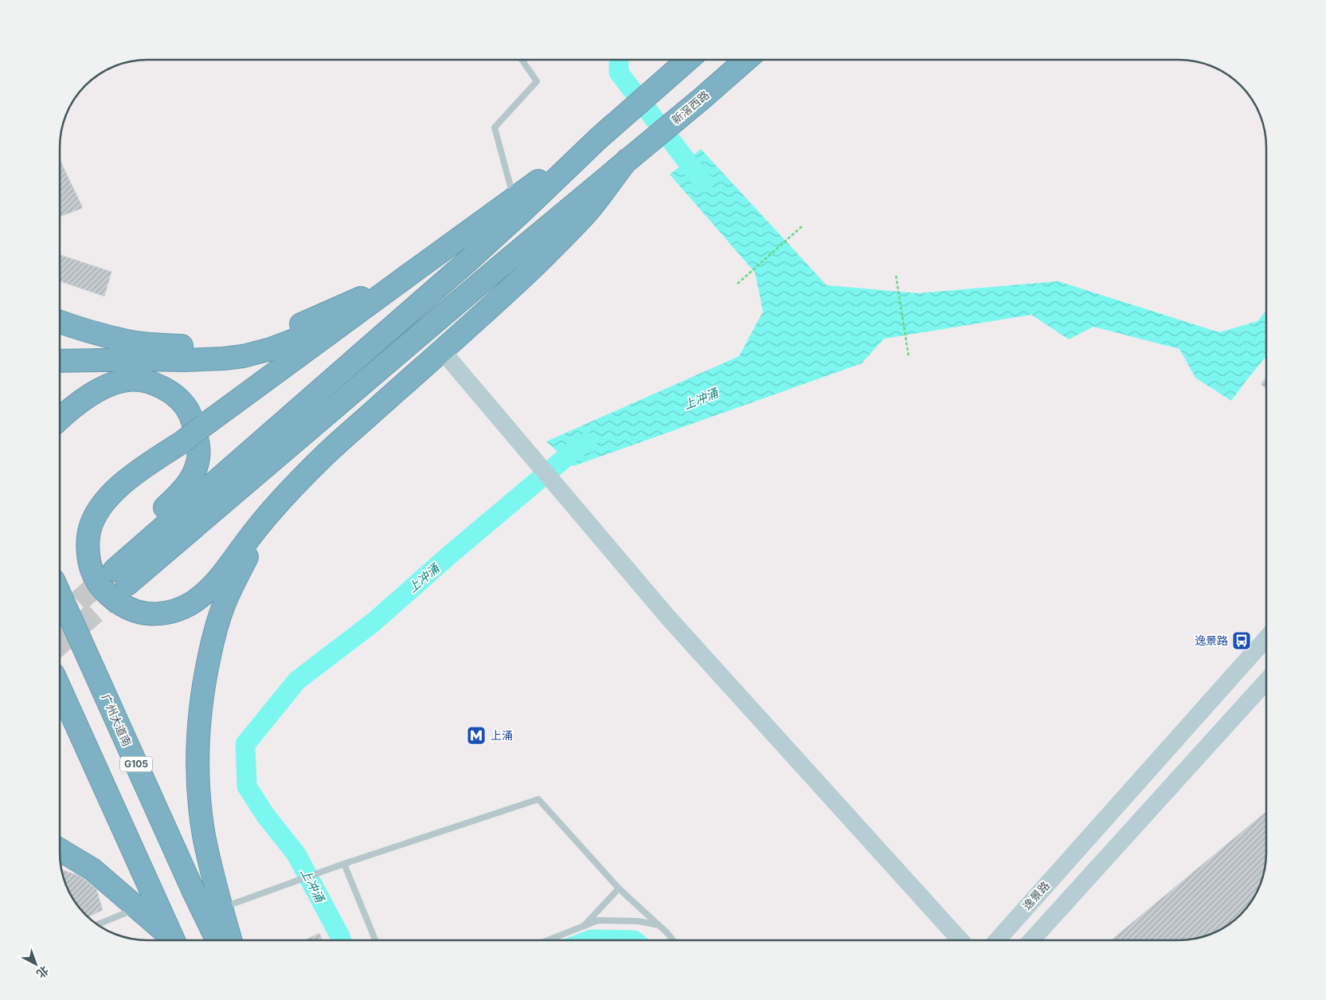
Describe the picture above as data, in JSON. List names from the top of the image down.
{
  "streets": {
    "highway": ["新滘西路", "广州大道南", "G105"],
    "main road": ["逸景路"]
  },
  "water": ["上冲涌"],
  "places": {
    "bus stop": ["逸景路"],
    "metro station": ["上涌"]
  },
  "north": "bottom right"
}
